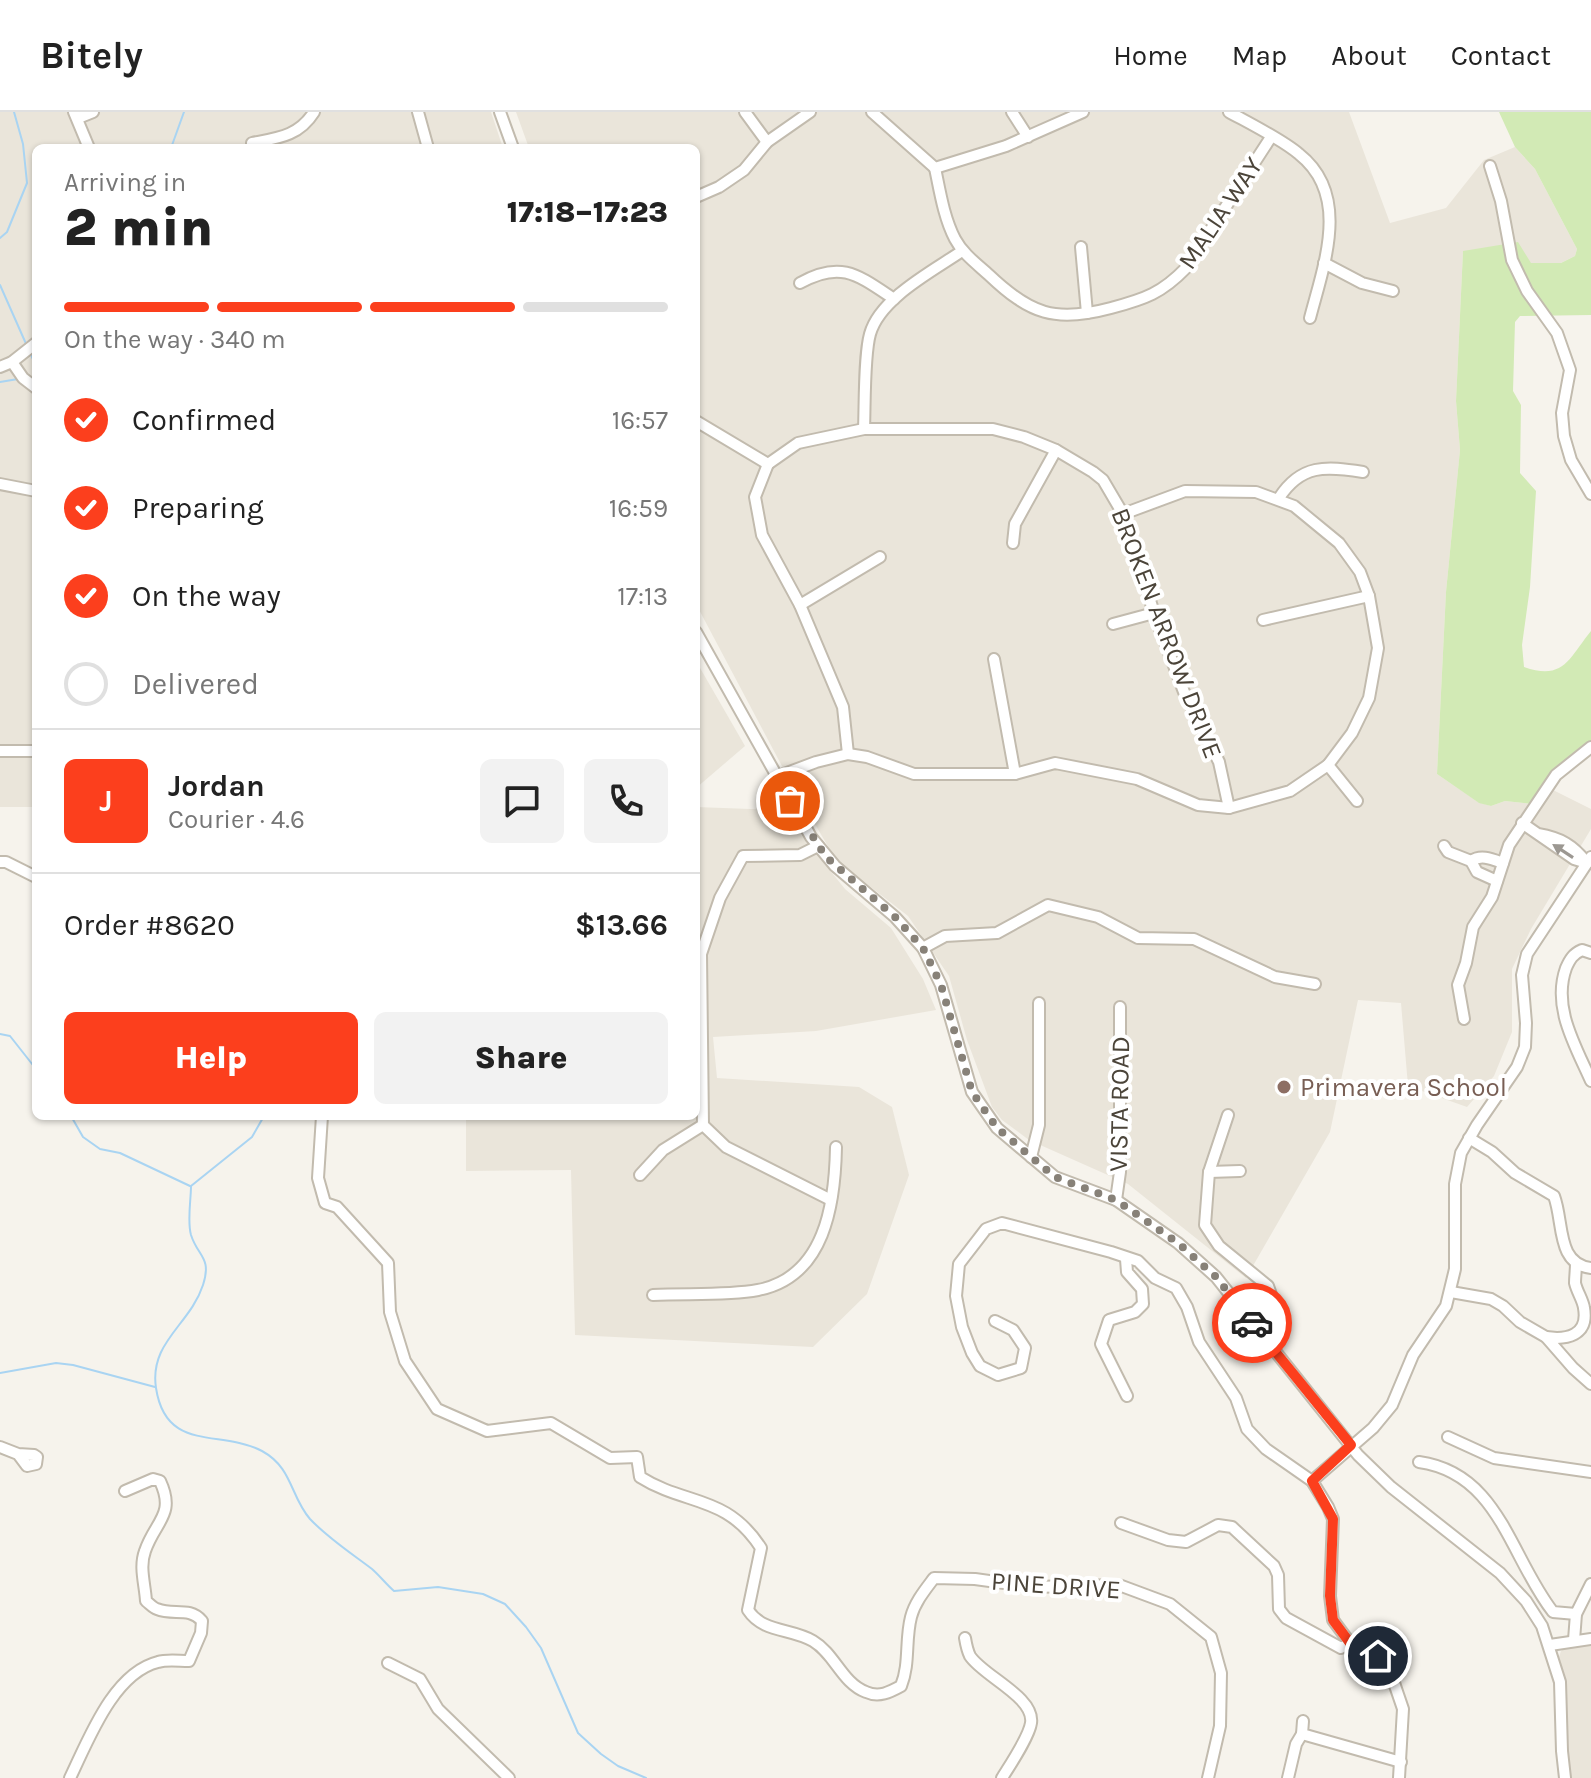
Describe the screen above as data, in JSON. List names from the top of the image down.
{
  "streets": {
    "street": [
      "MALIA WAY",
      "BROKEN ARROW DRIVE",
      "VISTA ROAD",
      "PINE DRIVE"
    ]
  },
  "places": ["Primavera School"],
  "page": {
    "header": "Bitely",
    "nav": [
      "Home",
      "Map",
      "About",
      "Contact"
    ],
    "heading": ["2 min", "Arriving in", "17:18–17:23"],
    "panel": [
      "Jordan",
      "Courier · 4.6",
      "Order #8620",
      "$13.66"
    ],
    "bar": "On the way · 340 m",
    "list": [
      ["Confirmed", "16:57"],
      ["Preparing", "16:59"],
      ["On the way", "17:13"],
      "Delivered"
    ],
    "round": "J",
    "buttons": ["Help", "Share"]
  }
}
